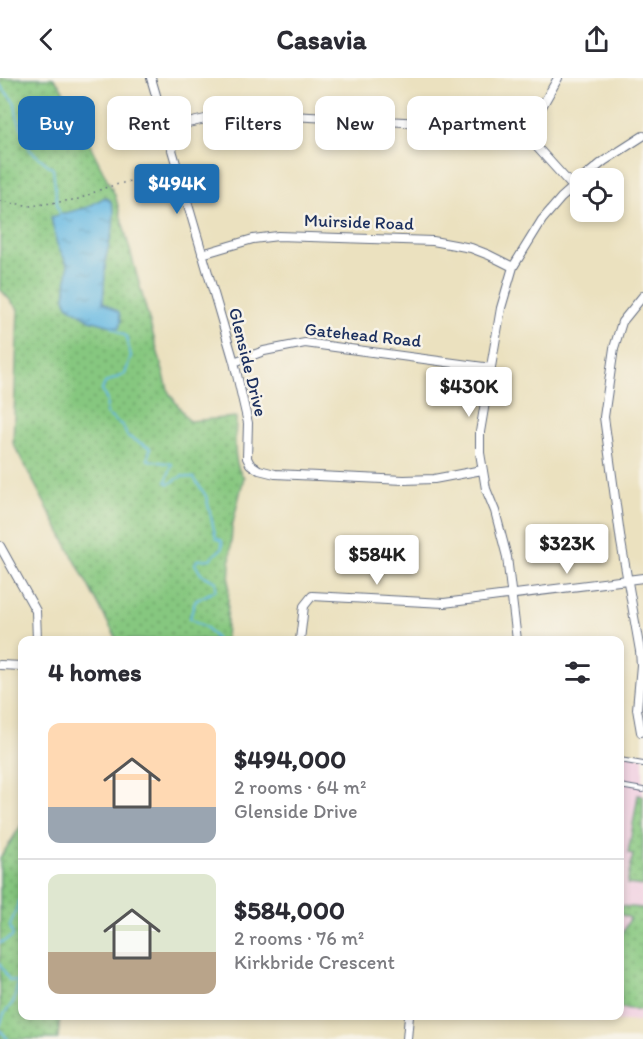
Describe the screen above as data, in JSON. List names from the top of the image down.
{
  "streets": {
    "street": ["Muirside Road", "Gatehead Road", "Glenside Drive"]
  },
  "crossings": [
    ["Muirside Road", "Glenside Drive"],
    ["Gatehead Road", "Glenside Drive"]
  ],
  "page": {
    "header": "Casavia",
    "chip": [
      "Buy",
      "Rent",
      "Filters",
      "New",
      "Apartment"
    ],
    "price": [
      "$494K",
      "$430K",
      "$323K",
      "$584K"
    ],
    "heading": "4 homes",
    "list": [
      {
        "name": "$494,000",
        "note": "2 rooms · 64 m² · Glenside Drive"
      },
      {
        "name": "$584,000",
        "note": "2 rooms · 76 m² · Kirkbride Crescent"
      }
    ]
  }
}
